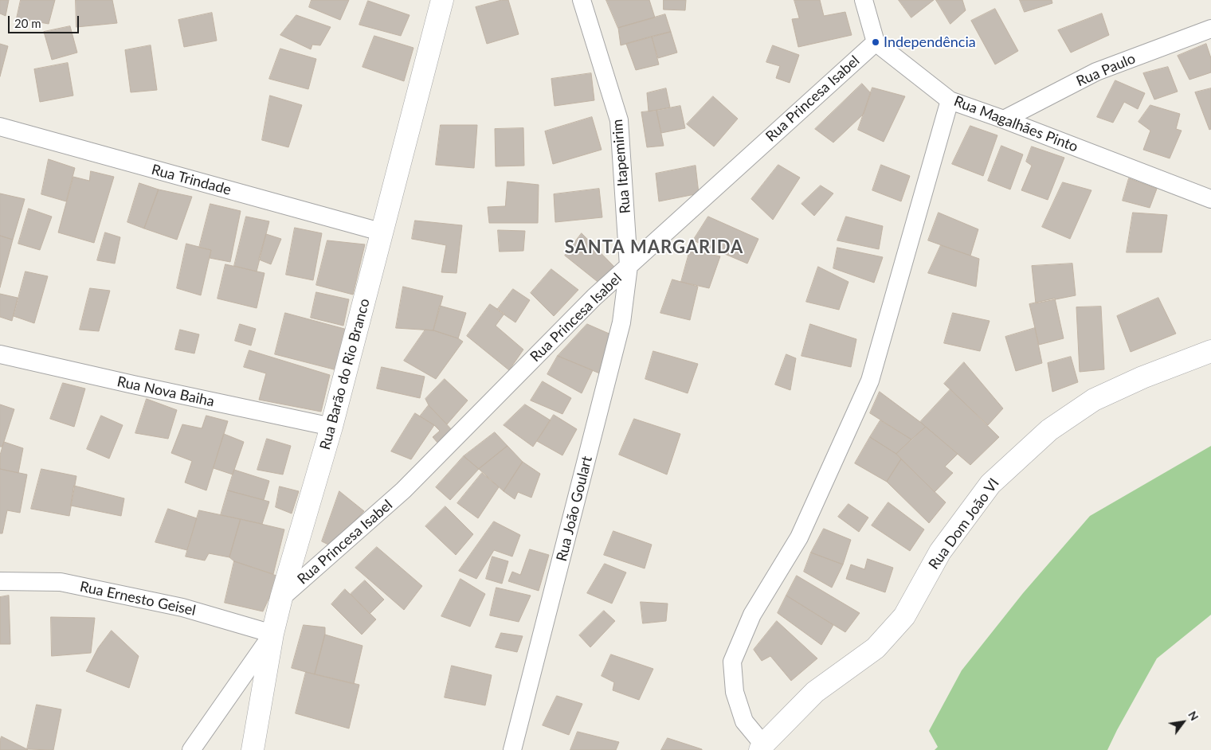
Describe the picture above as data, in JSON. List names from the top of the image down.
{
  "streets": {
    "street": [
      "Rua Paulo",
      "Rua Princesa Isabel",
      "Rua Magalhães Pinto",
      "Rua Itapemirim",
      "Rua Trindade",
      "Rua Barão do Rio Branco",
      "Rua Nova Baiha",
      "Rua João Goulart",
      "Rua Dom João VI",
      "Rua Ernesto Geisel"
    ]
  },
  "crossings": [
    ["Rua Paulo", "Rua Magalhães Pinto"],
    ["Rua Princesa Isabel", "Rua Magalhães Pinto"],
    ["Rua Princesa Isabel", "Rua Itapemirim"],
    ["Rua Princesa Isabel", "Rua Barão do Rio Branco"],
    ["Rua Princesa Isabel", "Rua João Goulart"],
    ["Rua Itapemirim", "Rua João Goulart"],
    ["Rua Trindade", "Rua Barão do Rio Branco"],
    ["Rua Barão do Rio Branco", "Rua Nova Baiha"],
    ["Rua Barão do Rio Branco", "Rua Ernesto Geisel"]
  ],
  "districts": ["SANTA MARGARIDA"],
  "places": ["Independência"],
  "scale_bar": "20 m",
  "north": "top right"
}
